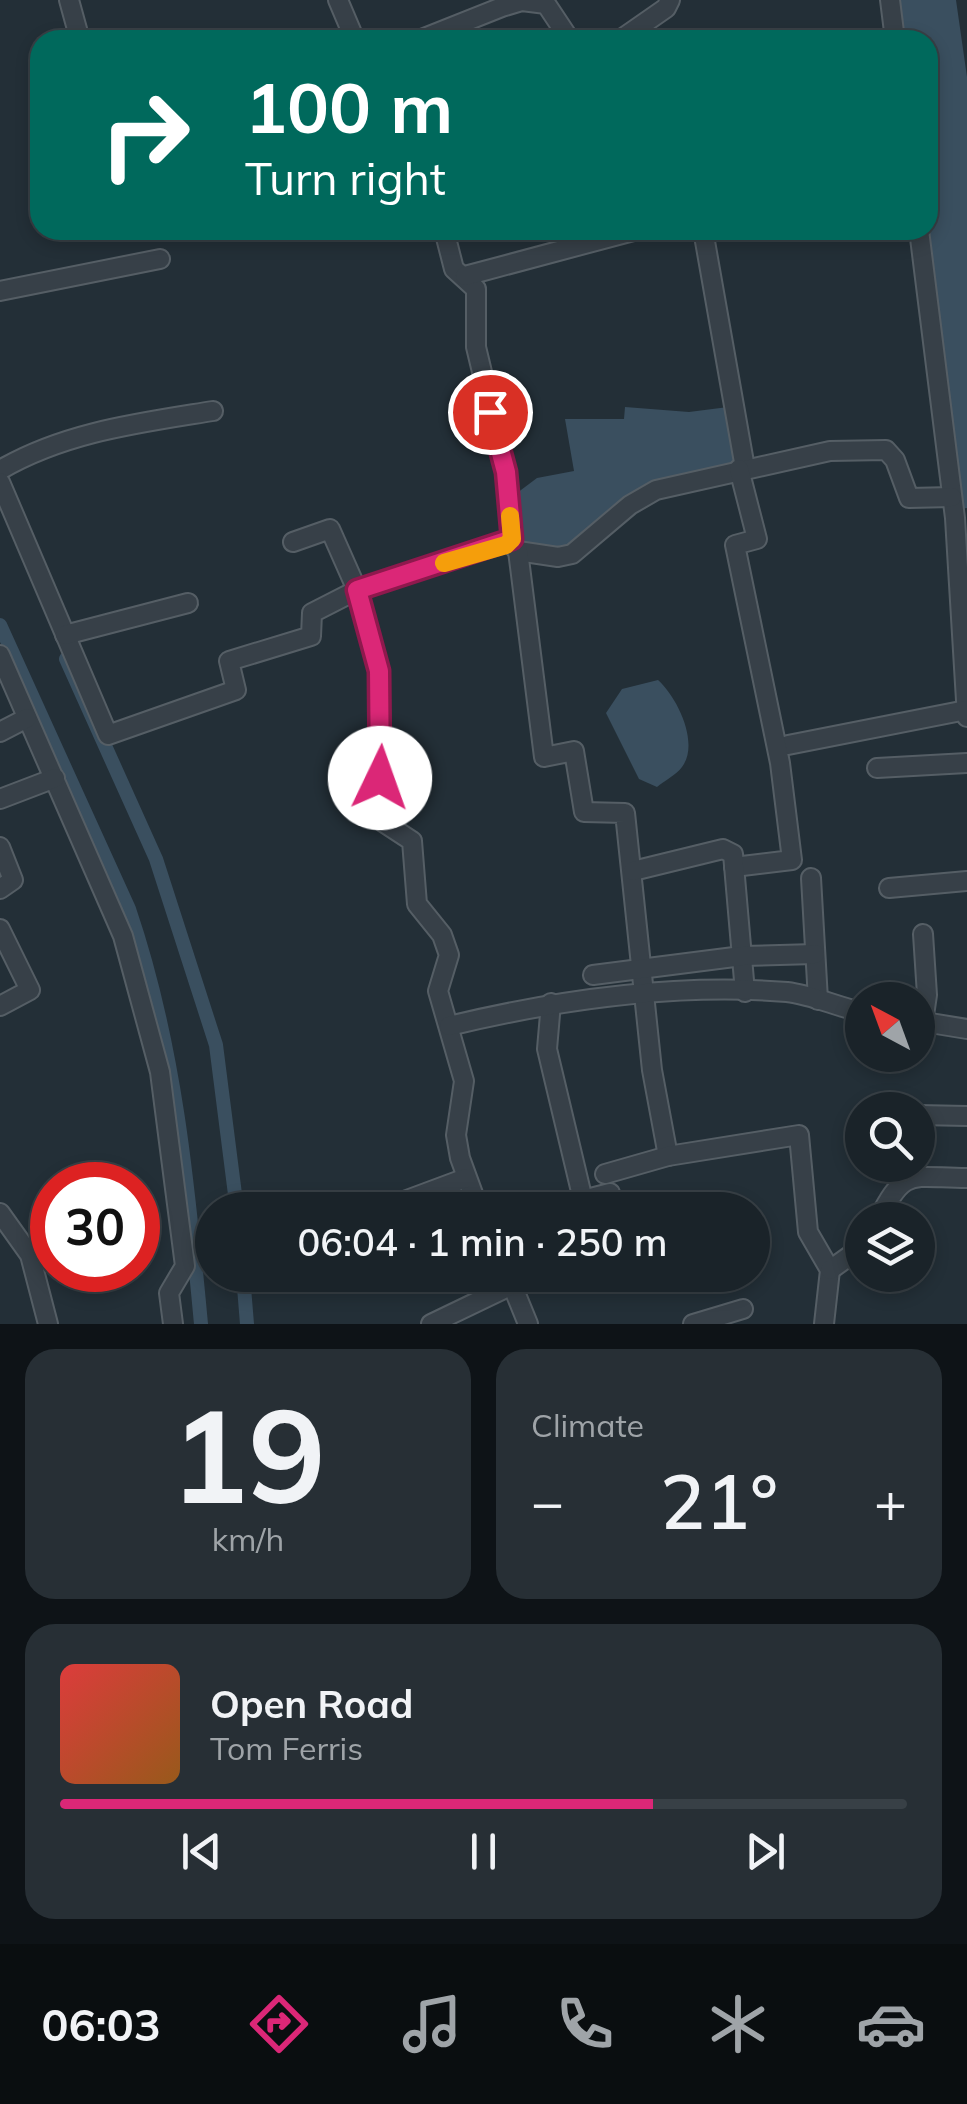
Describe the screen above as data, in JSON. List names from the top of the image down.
{
  "north": "top left",
  "page": {
    "turn": ["100 m", "Turn right"],
    "limit": "30",
    "trip": "06:04 · 1 min · 250 m",
    "tile": [
      ["19", "km/h"],
      "Climate"
    ],
    "heat": ["−", "21°", "+"],
    "song": ["Open Road", "Tom Ferris"],
    "tabs": "06:03"
  }
}
